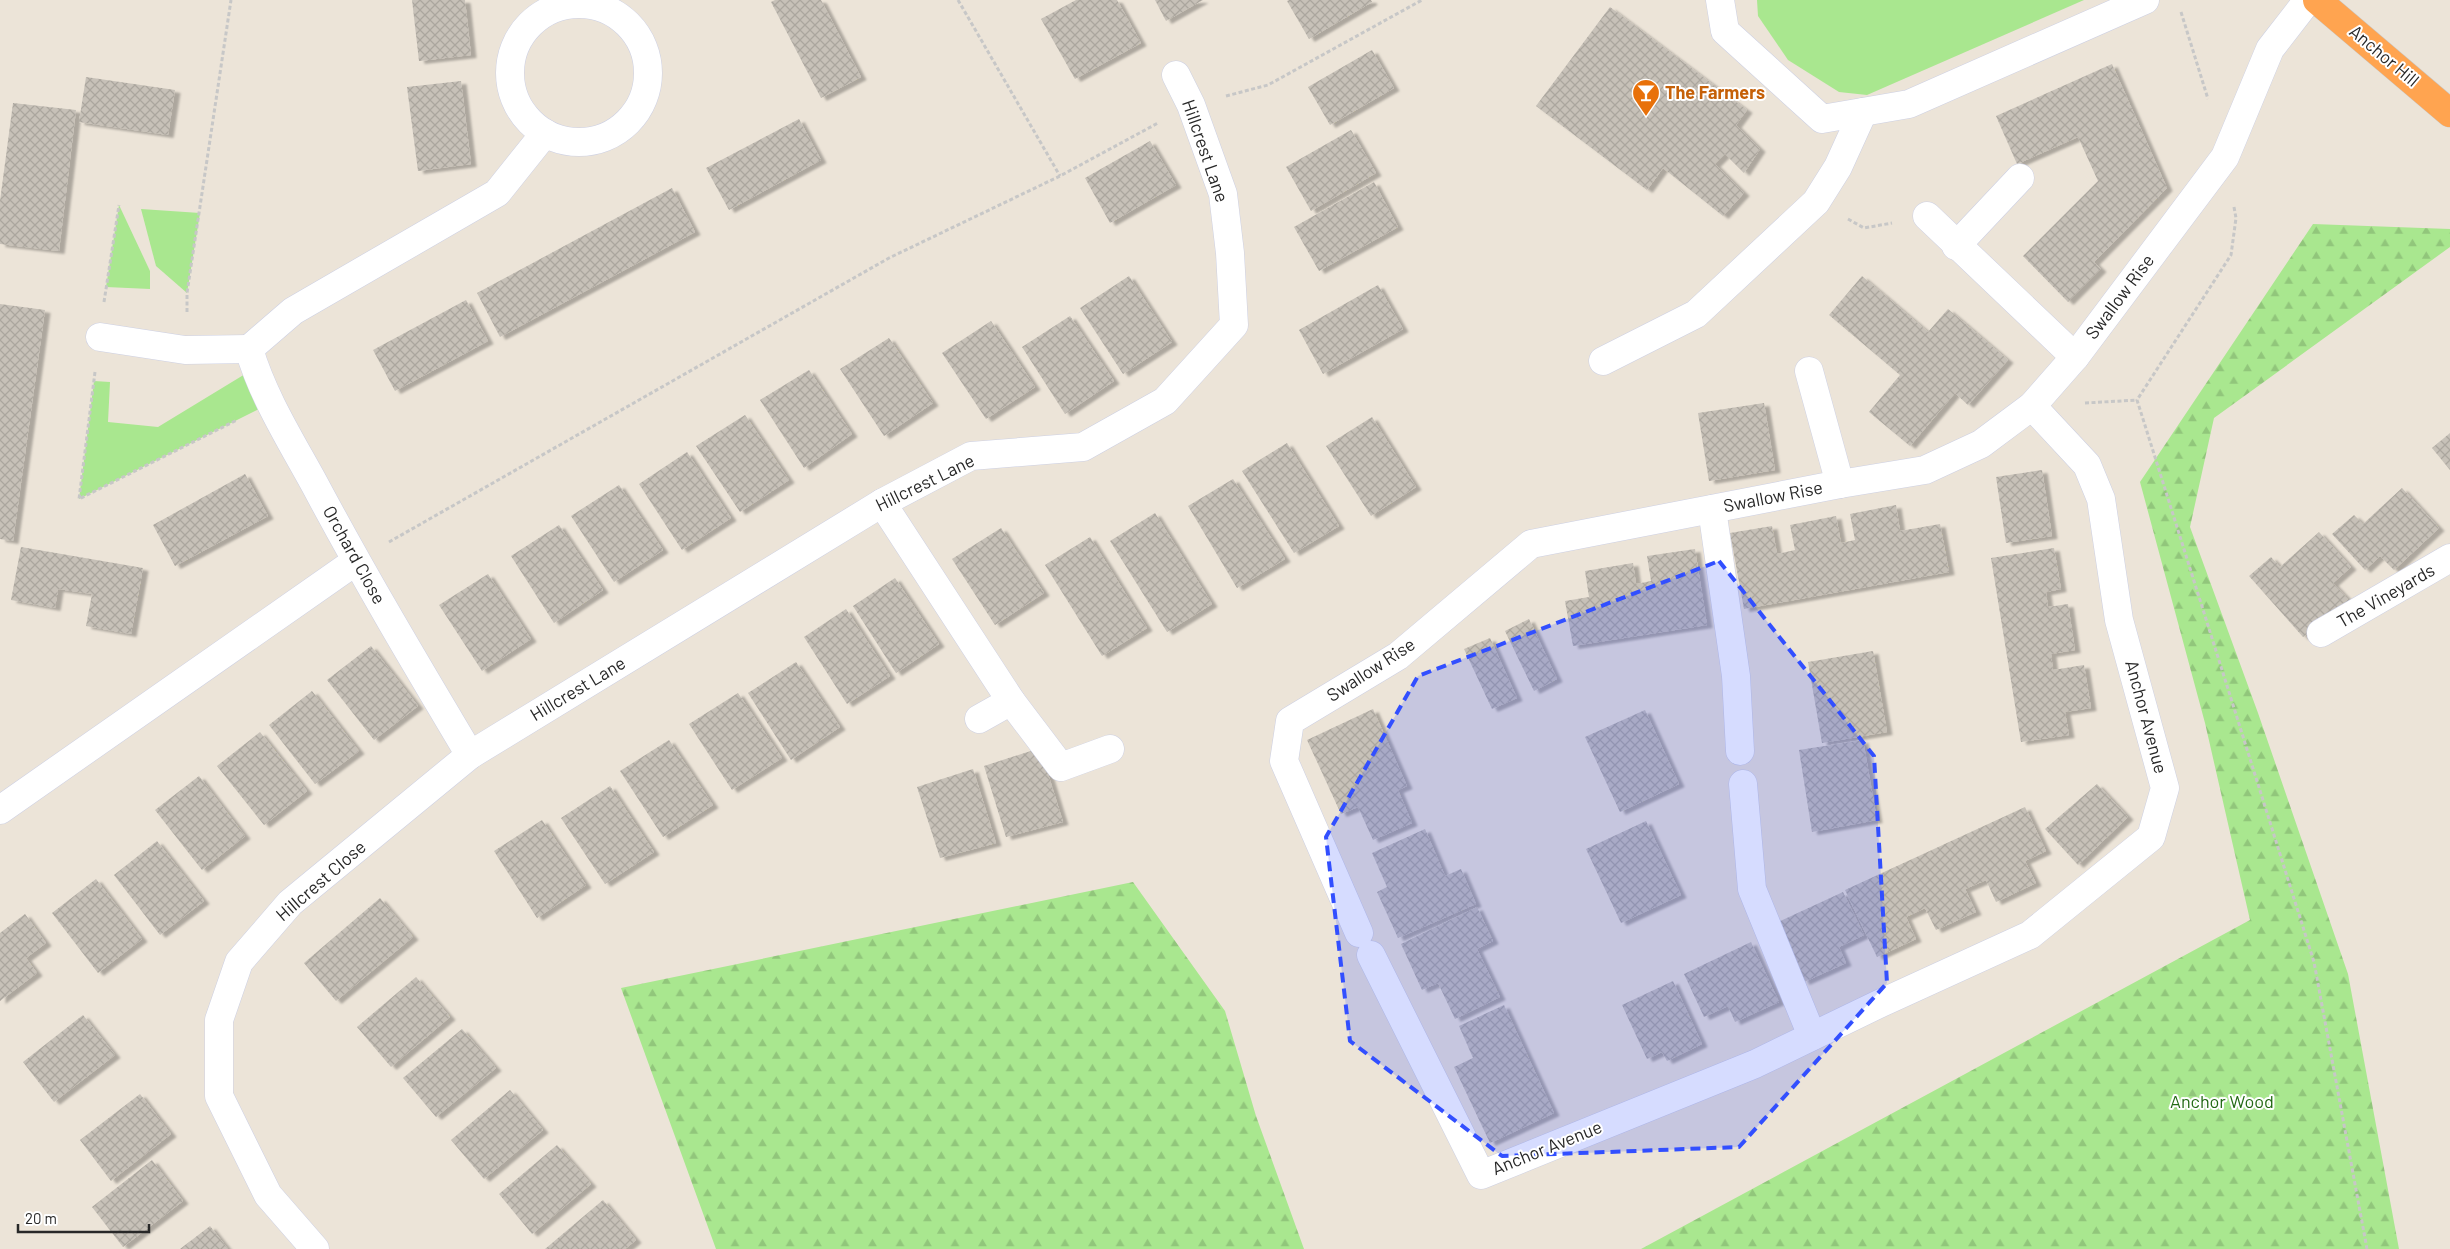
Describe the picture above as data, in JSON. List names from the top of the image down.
{
  "streets": {
    "highway": ["Anchor Hill"],
    "street": [
      "Hillcrest Lane",
      "Swallow Rise",
      "Orchard Close",
      "The Vineyards",
      "Anchor Avenue",
      "Hillcrest Close"
    ]
  },
  "crossings": [
    ["Hillcrest Lane", "Orchard Close"],
    ["Hillcrest Lane", "Hillcrest Close"],
    ["Swallow Rise", "Anchor Avenue"],
    ["Orchard Close", "Hillcrest Close"]
  ],
  "parks": ["Anchor Wood"],
  "places": {
    "bar": ["The Farmers"]
  },
  "scale_bar": "20 m"
}
